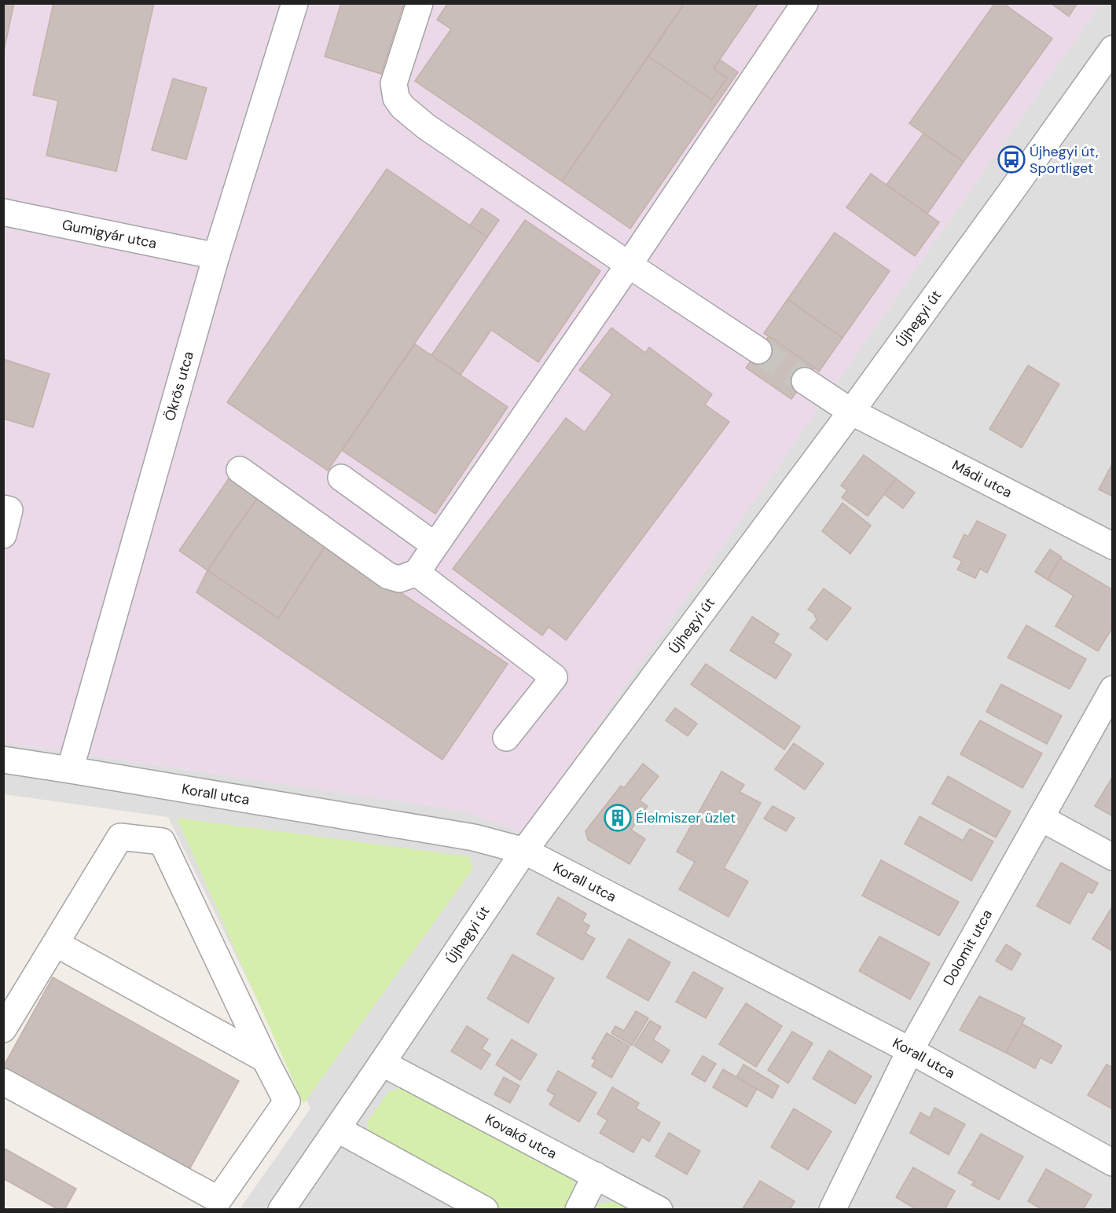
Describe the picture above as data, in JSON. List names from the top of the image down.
{
  "streets": {
    "street": [
      "Gumigyár utca",
      "Újhegyi út",
      "Ökrös utca",
      "Mádi utca",
      "Korall utca",
      "Dolomit utca",
      "Kovakő utca"
    ]
  },
  "crossings": [
    ["Gumigyár utca", "Ökrös utca"],
    ["Újhegyi út", "Mádi utca"],
    ["Újhegyi út", "Korall utca"],
    ["Újhegyi út", "Kovakő utca"],
    ["Ökrös utca", "Korall utca"],
    ["Korall utca", "Dolomit utca"]
  ],
  "places": {
    "bus stop": ["Újhegyi út, Sportliget"],
    "building": ["Élelmiszer üzlet"]
  }
}
